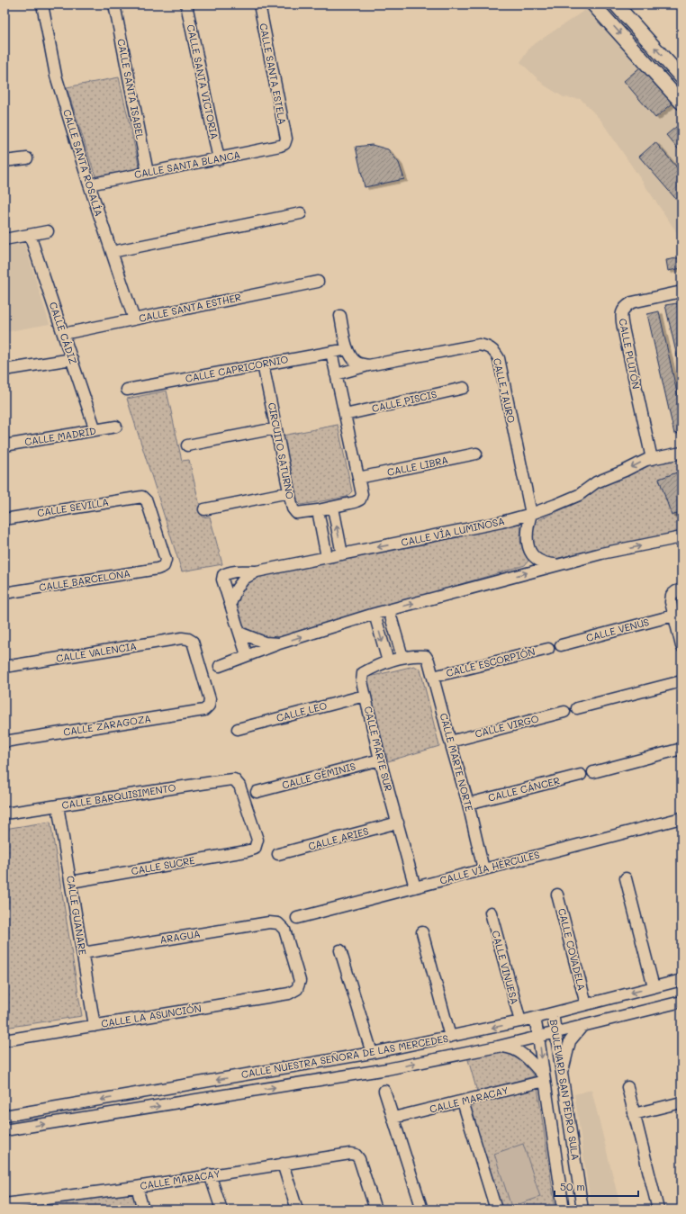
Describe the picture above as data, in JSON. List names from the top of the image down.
{
  "streets": {
    "street": [
      "CALLE SANTA ESTELA",
      "CALLE SANTA VICTORIA",
      "CALLE SANTA ISABEL",
      "CALLE SANTA ROSALÍA",
      "CALLE SANTA BLANCA",
      "CALLE SANTA ESTHER",
      "CALLE CÁDIZ",
      "CALLE PLUTÓN",
      "CALLE CAPRICORNIO",
      "CALLE TAURO",
      "CALLE PISCIS",
      "CALLE MADRID",
      "CIRCUITO SATURNO",
      "CALLE LIBRA",
      "CALLE SEVILLA",
      "CALLE VÍA LUMINOSA",
      "CALLE BARCELONA",
      "CALLE VENUS",
      "CALLE VALENCIA",
      "CALLE ESCORPIÓN",
      "CALLE LEO",
      "CALLE ZARAGOZA",
      "CALLE VIRGO",
      "CALLE MARTE SUR",
      "CALLE MARTE NORTE",
      "CALLE GÉMINIS",
      "CALLE CÁNCER",
      "CALLE BARQUISIMENTO",
      "CALLE ARIES",
      "CALLE SUCRE",
      "CALLE VÍA HÉRCULES",
      "CALLE GUANARE",
      "ARAGUA",
      "CALLE COVADELA",
      "CALLE VINUESA",
      "CALLE LA ASUNCIÓN",
      "CALLE NUESTRA SEÑORA DE LAS MERCEDES",
      "BOULEVARD SAN PEDRO SULA",
      "CALLE MARACAY"
    ]
  },
  "crossings": [
    ["CALLE SANTA ESTELA", "CALLE SANTA BLANCA"],
    ["CALLE SANTA VICTORIA", "CALLE SANTA BLANCA"],
    ["CALLE SANTA ISABEL", "CALLE SANTA BLANCA"],
    ["CALLE SANTA ROSALÍA", "CALLE SANTA BLANCA"],
    ["CALLE SANTA ROSALÍA", "CALLE SANTA ESTHER"],
    ["CALLE SANTA ESTHER", "CALLE CÁDIZ"],
    ["CALLE CÁDIZ", "CALLE MADRID"],
    ["CALLE PLUTÓN", "CALLE VÍA LUMINOSA"],
    ["CALLE CAPRICORNIO", "CIRCUITO SATURNO"],
    ["CALLE TAURO", "CIRCUITO SATURNO"],
    ["CALLE TAURO", "CALLE VÍA LUMINOSA"],
    ["CALLE PISCIS", "CIRCUITO SATURNO"],
    ["CIRCUITO SATURNO", "CALLE LIBRA"],
    ["CALLE SEVILLA", "CALLE BARCELONA"],
    ["CALLE VALENCIA", "CALLE ZARAGOZA"],
    ["CALLE ESCORPIÓN", "CALLE MARTE NORTE"],
    ["CALLE LEO", "CALLE MARTE SUR"],
    ["CALLE VIRGO", "CALLE MARTE NORTE"],
    ["CALLE MARTE SUR", "CALLE MARTE NORTE"],
    ["CALLE MARTE SUR", "CALLE GÉMINIS"],
    ["CALLE MARTE SUR", "CALLE ARIES"],
    ["CALLE MARTE SUR", "CALLE VÍA HÉRCULES"],
    ["CALLE MARTE NORTE", "CALLE CÁNCER"],
    ["CALLE MARTE NORTE", "CALLE VÍA HÉRCULES"],
    ["CALLE BARQUISIMENTO", "CALLE SUCRE"],
    ["CALLE BARQUISIMENTO", "CALLE GUANARE"],
    ["CALLE SUCRE", "CALLE GUANARE"],
    ["CALLE GUANARE", "ARAGUA"],
    ["CALLE GUANARE", "CALLE LA ASUNCIÓN"],
    ["ARAGUA", "CALLE LA ASUNCIÓN"],
    ["CALLE COVADELA", "CALLE NUESTRA SEÑORA DE LAS MERCEDES"],
    ["CALLE VINUESA", "CALLE NUESTRA SEÑORA DE LAS MERCEDES"],
    ["CALLE NUESTRA SEÑORA DE LAS MERCEDES", "BOULEVARD SAN PEDRO SULA"],
    ["BOULEVARD SAN PEDRO SULA", "CALLE MARACAY"]
  ],
  "scale_bar": "50 m"
}
